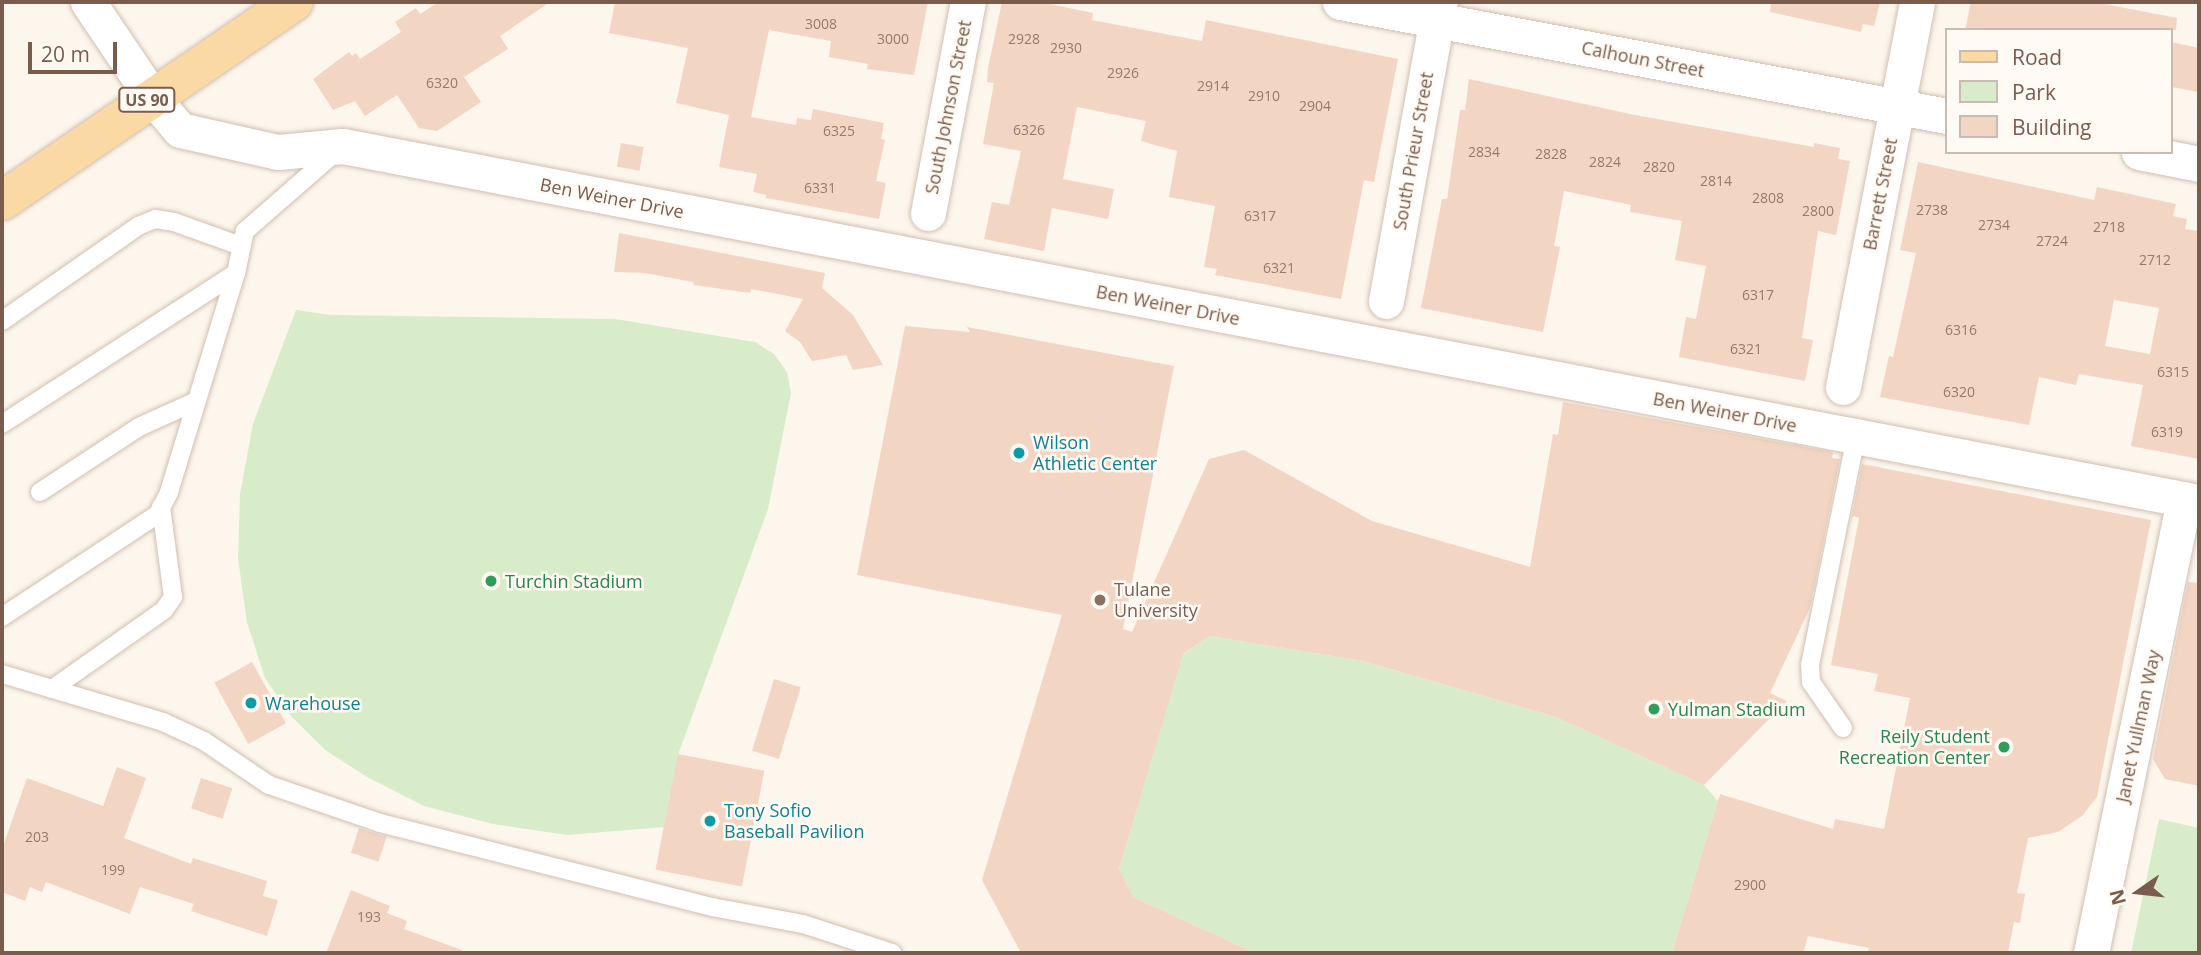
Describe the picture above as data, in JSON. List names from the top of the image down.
{
  "streets": {
    "main road": ["US 90"],
    "street": [
      "Calhoun Street",
      "South Johnson Street",
      "South Prieur Street",
      "Barrett Street",
      "Ben Weiner Drive",
      "Janet Yullman Way"
    ]
  },
  "crossings": [
    ["Calhoun Street", "South Prieur Street"],
    ["Calhoun Street", "Barrett Street"],
    ["US 90", "Ben Weiner Drive"],
    ["Ben Weiner Drive", "Janet Yullman Way"]
  ],
  "places": [
    "Wilson Athletic Center",
    "Turchin Stadium",
    "Tulane University",
    "Warehouse",
    "Yulman Stadium",
    "Reily Student Recreation Center",
    "Tony Sofio Baseball Pavilion"
  ],
  "house_numbers": [
    "3008",
    "3000",
    "2928",
    "2930",
    "2926",
    "6320",
    "2914",
    "2910",
    "2904",
    "6326",
    "6325",
    "2834",
    "2828",
    "2824",
    "2820",
    "2814",
    "6331",
    "2808",
    "2738",
    "2800",
    "6317",
    "2734",
    "2718",
    "2724",
    "2712",
    "6321",
    "6317",
    "6316",
    "6321",
    "6315",
    "6320",
    "6319",
    "203",
    "199",
    "2900",
    "193"
  ],
  "legend": ["Road", "Park", "Building"],
  "scale_bar": "20 m",
  "north": "left"
}
